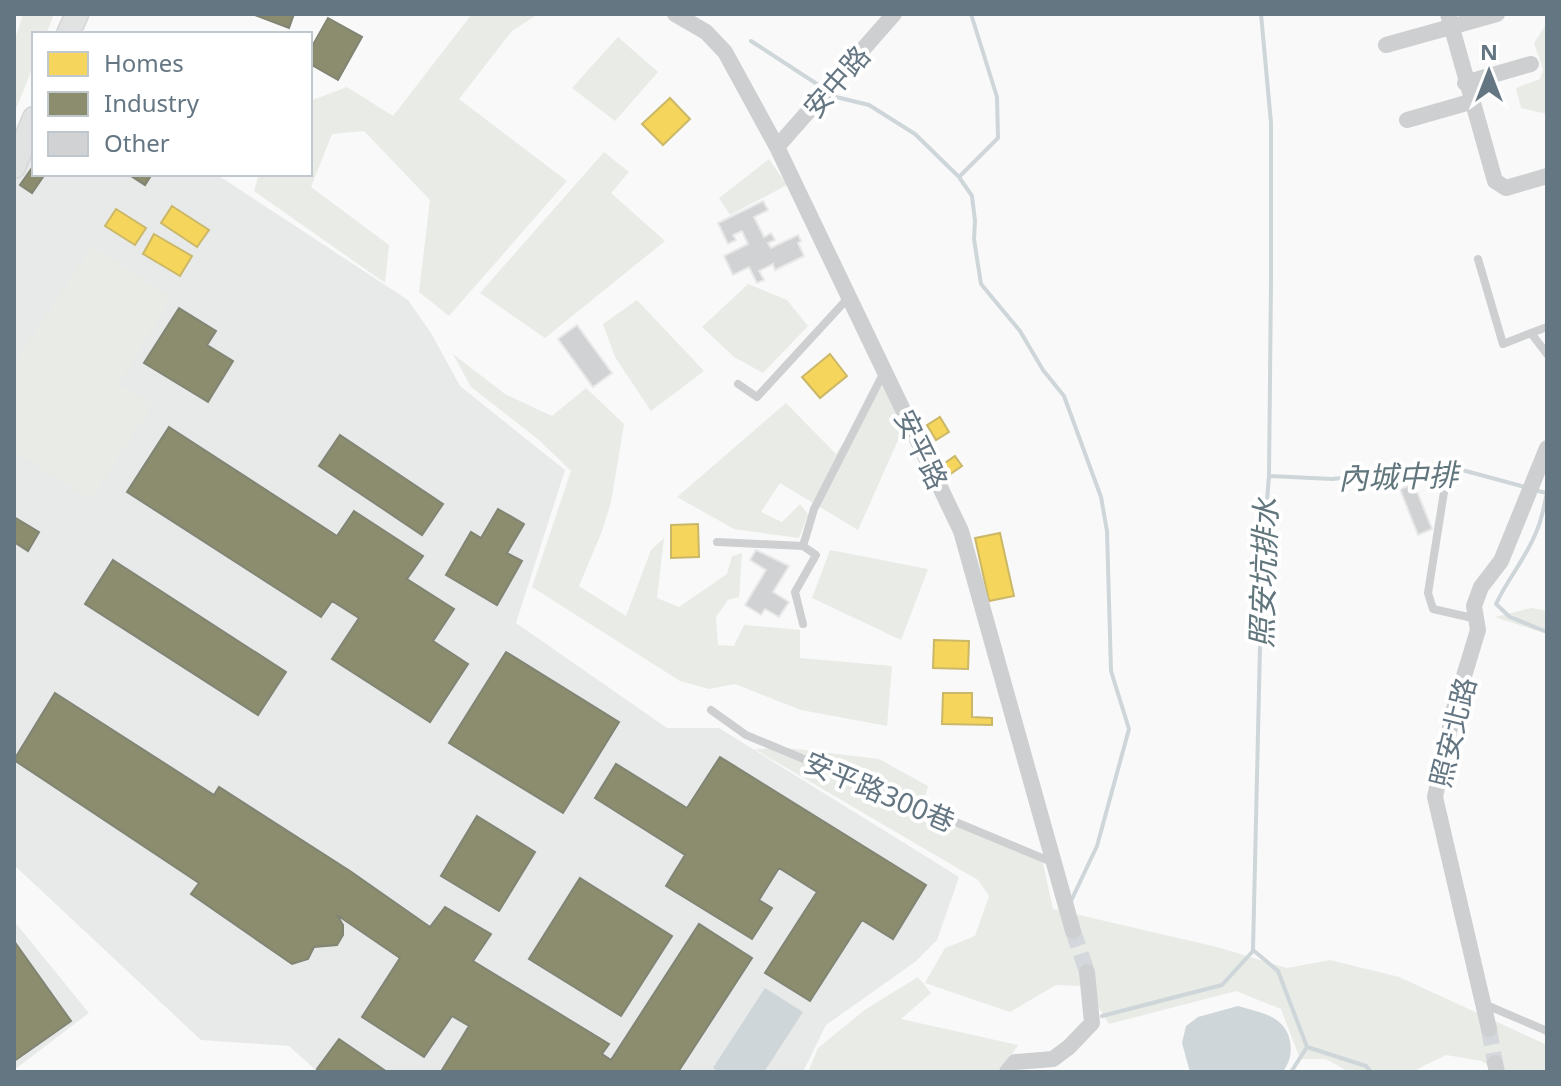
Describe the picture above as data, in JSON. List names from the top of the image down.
{
  "streets": {
    "street": ["安中路", "安平路", "照安北路"],
    "lane": ["安平路300巷"]
  },
  "crossings": [
    ["安中路", "安平路"],
    ["安平路", "安平路300巷"]
  ],
  "water": ["內城中排", "照安坑排水"],
  "legend": ["Homes", "Industry", "Other"],
  "north": "top"
}
